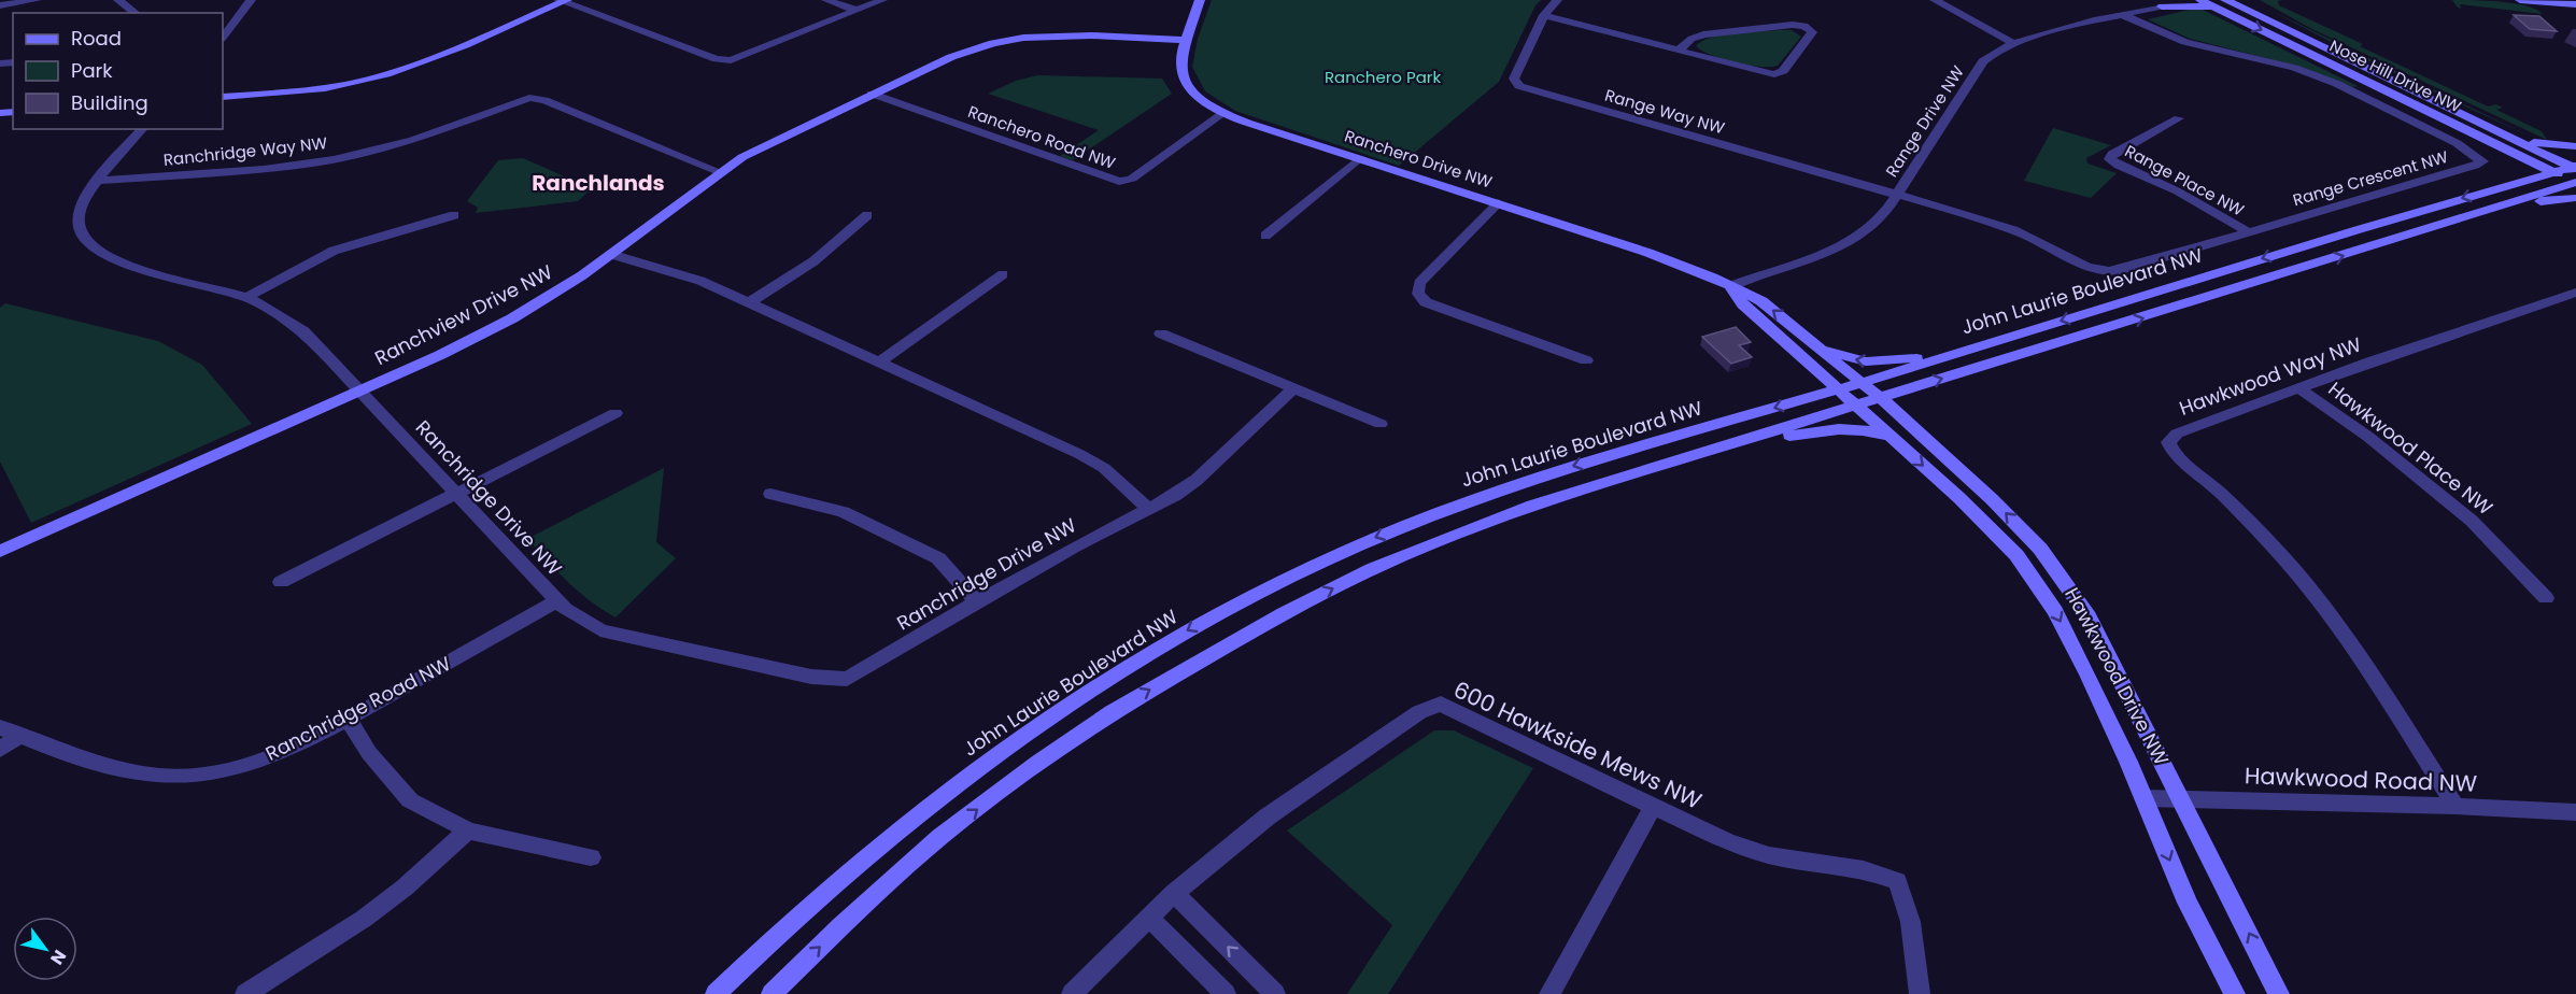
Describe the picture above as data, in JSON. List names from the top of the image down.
{
  "streets": {
    "main road": [
      "Nose Hill Drive NW",
      "Ranchero Drive NW",
      "John Laurie Boulevard NW",
      "Ranchview Drive NW",
      "Hawkwood Drive NW"
    ],
    "street": [
      "Range Way NW",
      "Range Drive NW",
      "Ranchero Road NW",
      "Ranchridge Way NW",
      "Range Crescent NW",
      "Range Place NW",
      "Hawkwood Way NW",
      "Hawkwood Place NW",
      "Ranchridge Drive NW",
      "Ranchridge Road NW",
      "600 Hawkside Mews NW",
      "Hawkwood Road NW"
    ]
  },
  "crossings": [
    ["Nose Hill Drive NW", "John Laurie Boulevard NW"],
    ["Range Way NW", "Range Drive NW"],
    ["Range Way NW", "Range Crescent NW"],
    ["Range Drive NW", "Ranchero Drive NW"],
    ["Range Drive NW", "Range Crescent NW"],
    ["Ranchero Road NW", "Ranchero Drive NW"],
    ["Ranchero Road NW", "Ranchview Drive NW"],
    ["Ranchridge Way NW", "Ranchview Drive NW"],
    ["Ranchridge Way NW", "Ranchridge Drive NW"],
    ["Ranchero Drive NW", "John Laurie Boulevard NW"],
    ["Ranchero Drive NW", "Ranchview Drive NW"],
    ["Ranchero Drive NW", "Hawkwood Drive NW"],
    ["Range Crescent NW", "Range Place NW"],
    ["John Laurie Boulevard NW", "Hawkwood Drive NW"],
    ["Ranchview Drive NW", "Ranchridge Drive NW"],
    ["Hawkwood Way NW", "Hawkwood Place NW"],
    ["Hawkwood Way NW", "Hawkwood Road NW"],
    ["Ranchridge Drive NW", "Ranchridge Road NW"],
    ["Hawkwood Drive NW", "Hawkwood Road NW"]
  ],
  "districts": ["Ranchlands"],
  "parks": ["Ranchero Park"],
  "legend": ["Road", "Park", "Building"],
  "north": "bottom right"
}
